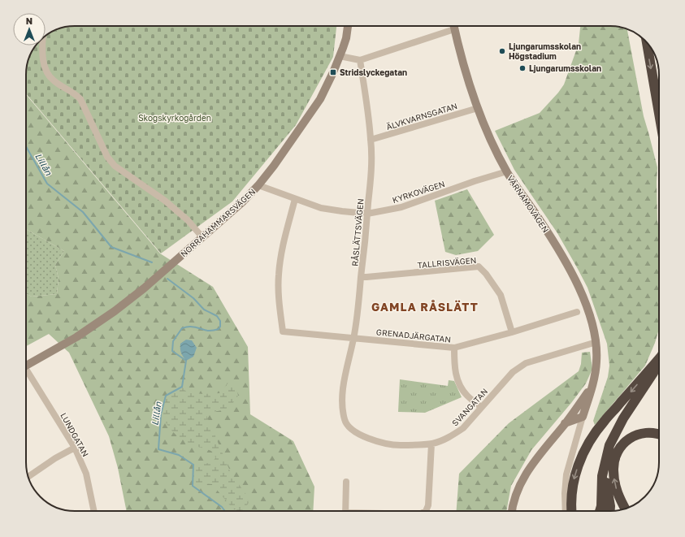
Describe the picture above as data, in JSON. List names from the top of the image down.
{
  "streets": {
    "street": [
      "ÄLVKVARNSGATAN",
      "KYRKOVÄGEN",
      "VÄRNAMOVÄGEN",
      "NORRAHAMMARSVÄGEN",
      "RÅSLÄTTSVÄGEN",
      "TALLRISVÄGEN",
      "GRENADJÄRGATAN",
      "SVANGATAN",
      "LUNDGATAN"
    ]
  },
  "crossings": [
    ["ÄLVKVARNSGATAN", "VÄRNAMOVÄGEN"],
    ["ÄLVKVARNSGATAN", "RÅSLÄTTSVÄGEN"],
    ["KYRKOVÄGEN", "VÄRNAMOVÄGEN"],
    ["KYRKOVÄGEN", "NORRAHAMMARSVÄGEN"],
    ["KYRKOVÄGEN", "RÅSLÄTTSVÄGEN"],
    ["KYRKOVÄGEN", "GRENADJÄRGATAN"],
    ["VÄRNAMOVÄGEN", "SVANGATAN"],
    ["RÅSLÄTTSVÄGEN", "TALLRISVÄGEN"],
    ["RÅSLÄTTSVÄGEN", "GRENADJÄRGATAN"],
    ["RÅSLÄTTSVÄGEN", "SVANGATAN"],
    ["TALLRISVÄGEN", "GRENADJÄRGATAN"]
  ],
  "districts": ["GAMLA RÅSLÄTT"],
  "water": ["Lillån"],
  "parks": ["Skogskyrkogården"],
  "places": {
    "other": ["Ljungarumsskolan Högstadium", "Ljungarumsskolan"],
    "transit": ["Stridslyckegatan"]
  },
  "north": "top"
}
